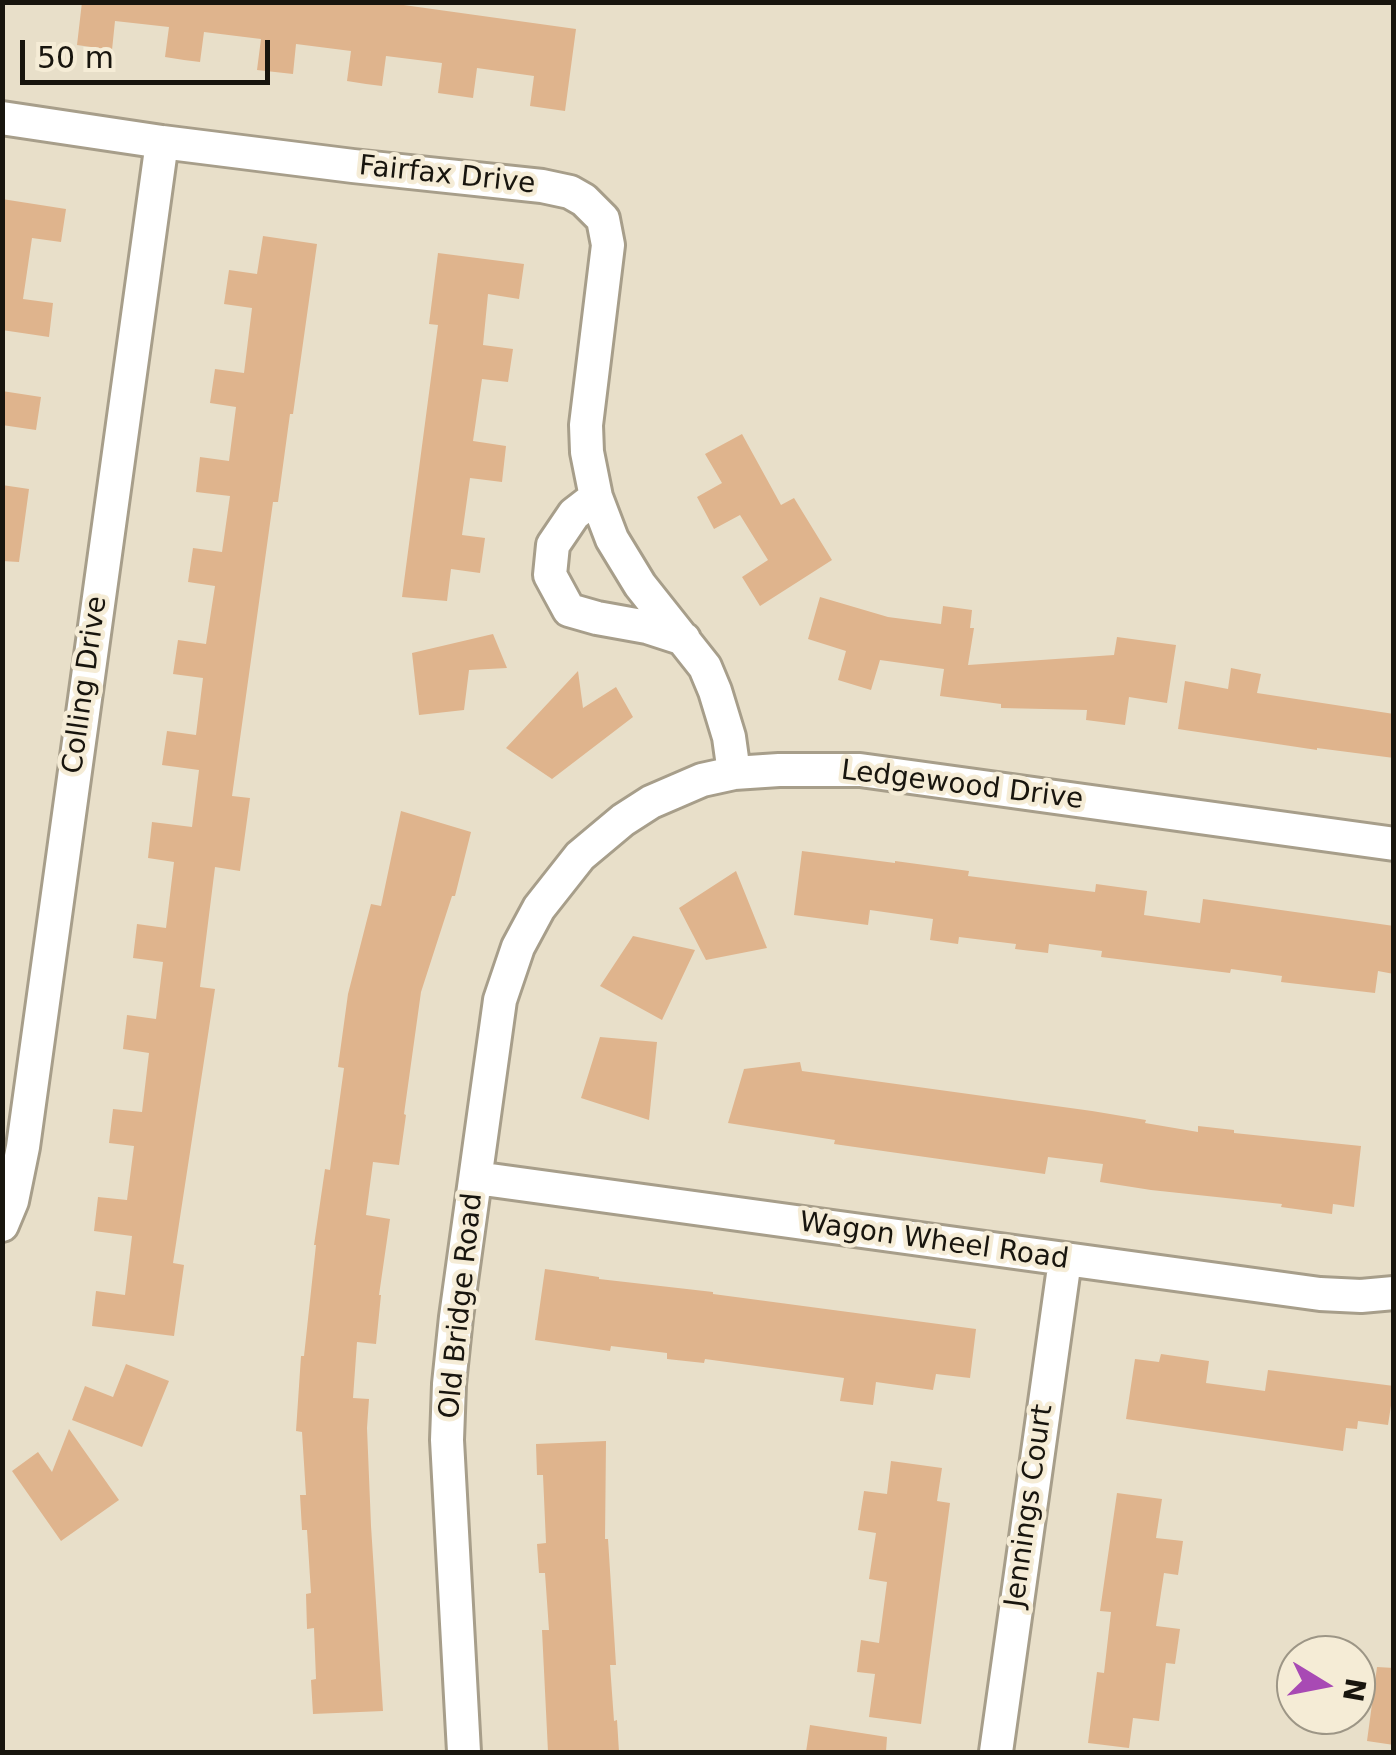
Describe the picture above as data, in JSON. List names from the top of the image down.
{
  "streets": {
    "street": [
      "Fairfax Drive",
      "Colling Drive",
      "Ledgewood Drive",
      "Wagon Wheel Road",
      "Old Bridge Road",
      "Jennings Court"
    ]
  },
  "crossings": [
    ["Fairfax Drive", "Colling Drive"],
    ["Fairfax Drive", "Ledgewood Drive"],
    ["Ledgewood Drive", "Old Bridge Road"],
    ["Wagon Wheel Road", "Old Bridge Road"],
    ["Wagon Wheel Road", "Jennings Court"]
  ],
  "scale_bar": "50 m",
  "north": "right"
}
